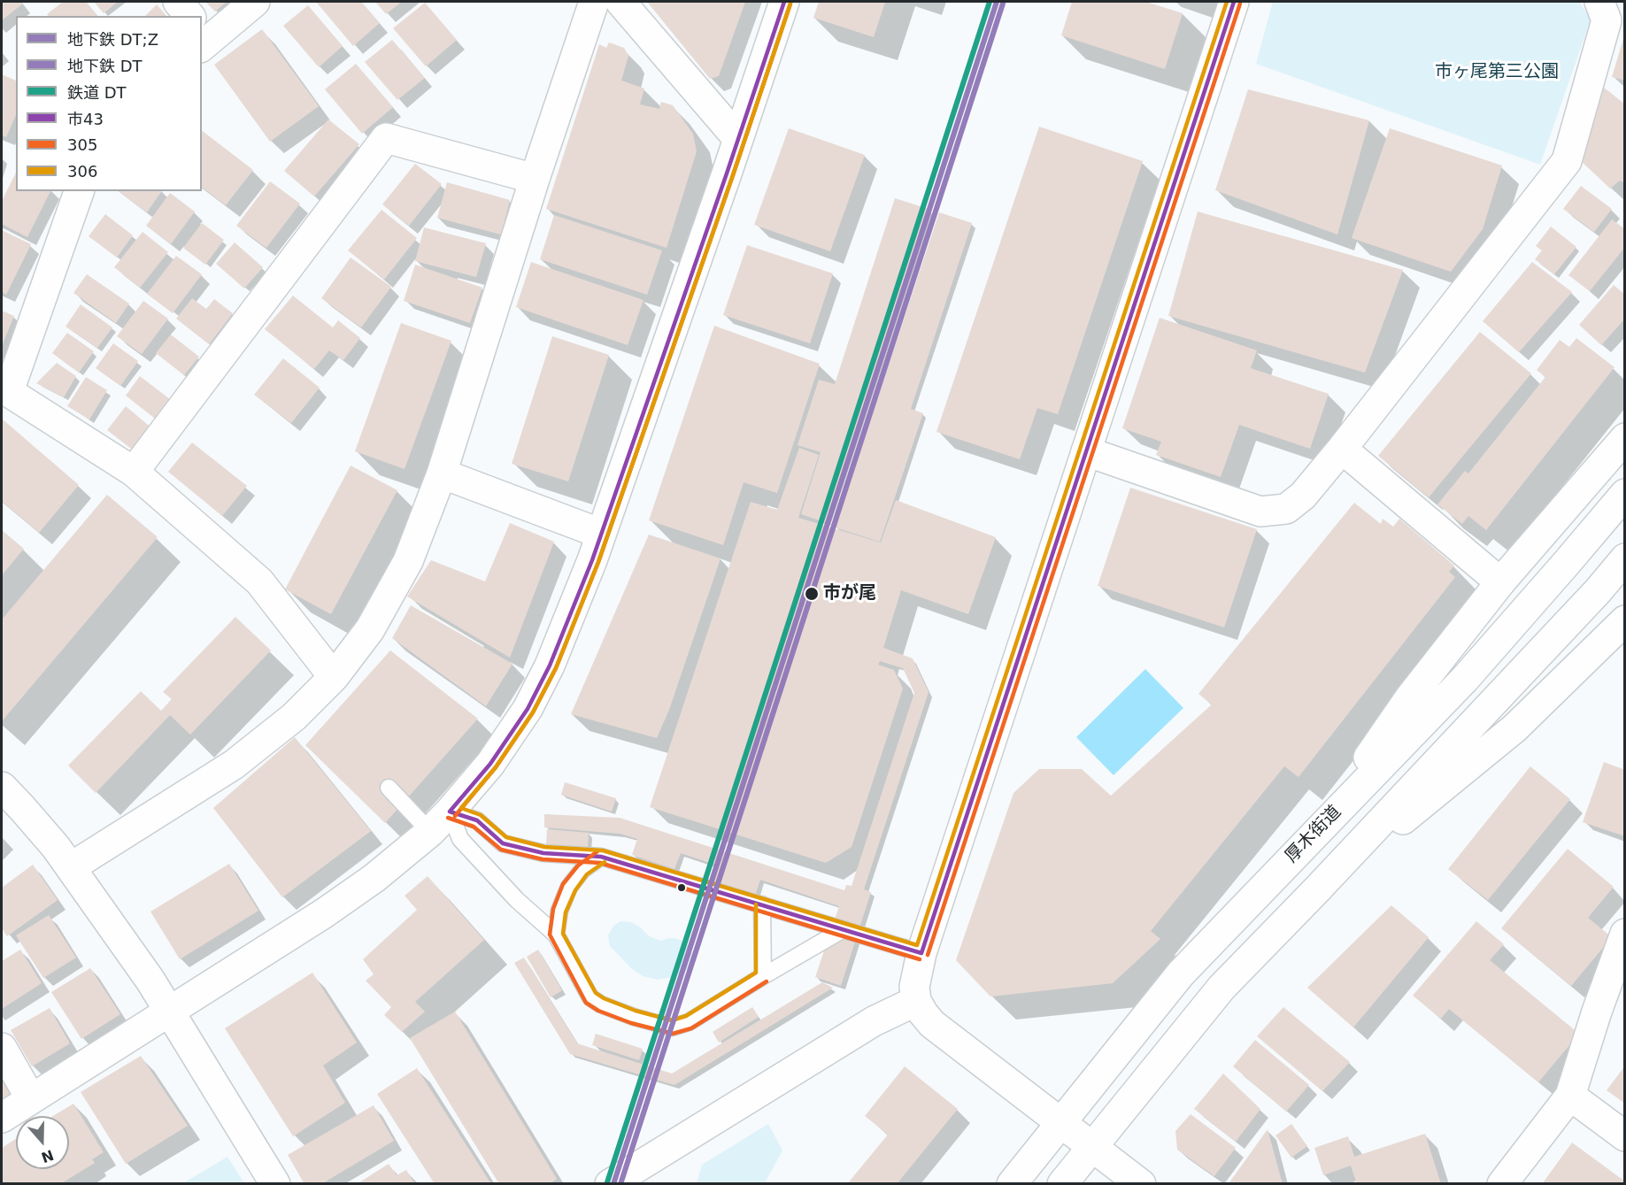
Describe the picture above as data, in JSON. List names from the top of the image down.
{
  "streets": {
    "main road": ["厚木街道"]
  },
  "parks": ["市ヶ尾第三公園"],
  "places": ["市が尾"],
  "lines": [
    "metro line DT;Z",
    "rail line DT",
    "transit line 市43",
    "transit line 306",
    "metro line DT",
    "transit line 305"
  ],
  "legend": [
    "地下鉄 DT;Z",
    "地下鉄 DT",
    "鉄道 DT",
    "市43",
    "305",
    "306"
  ],
  "north": "bottom"
}
